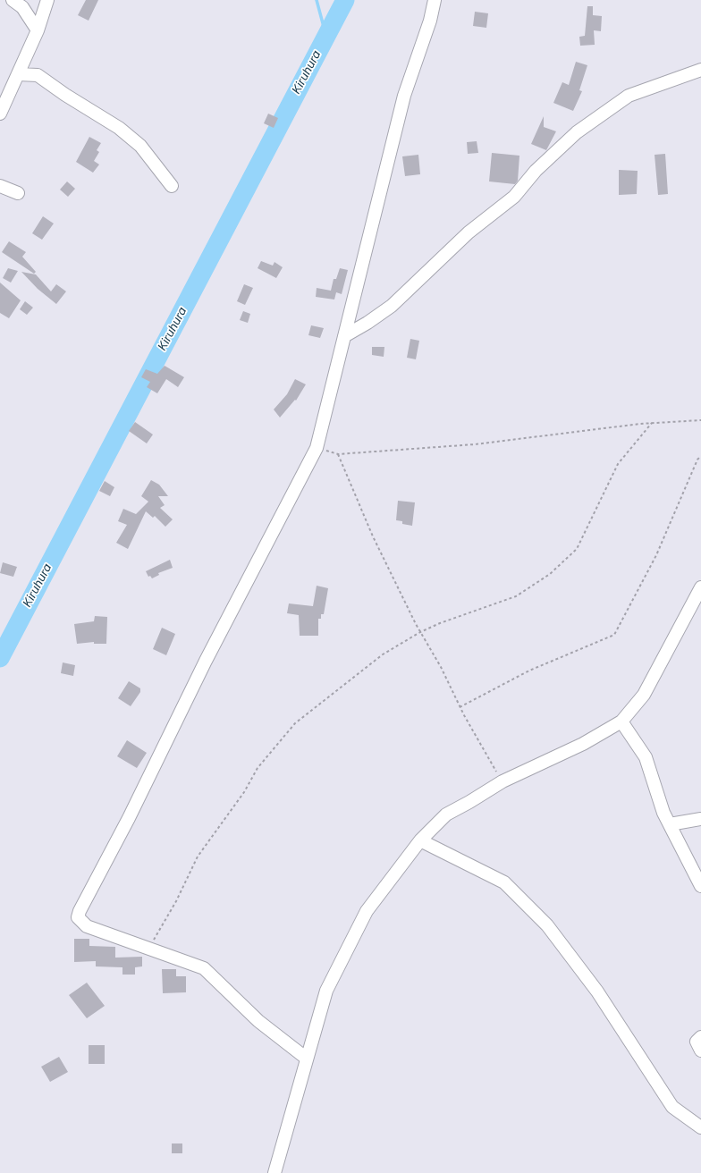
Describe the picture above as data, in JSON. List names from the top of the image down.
{
  "water": ["Kiruhura"]
}
